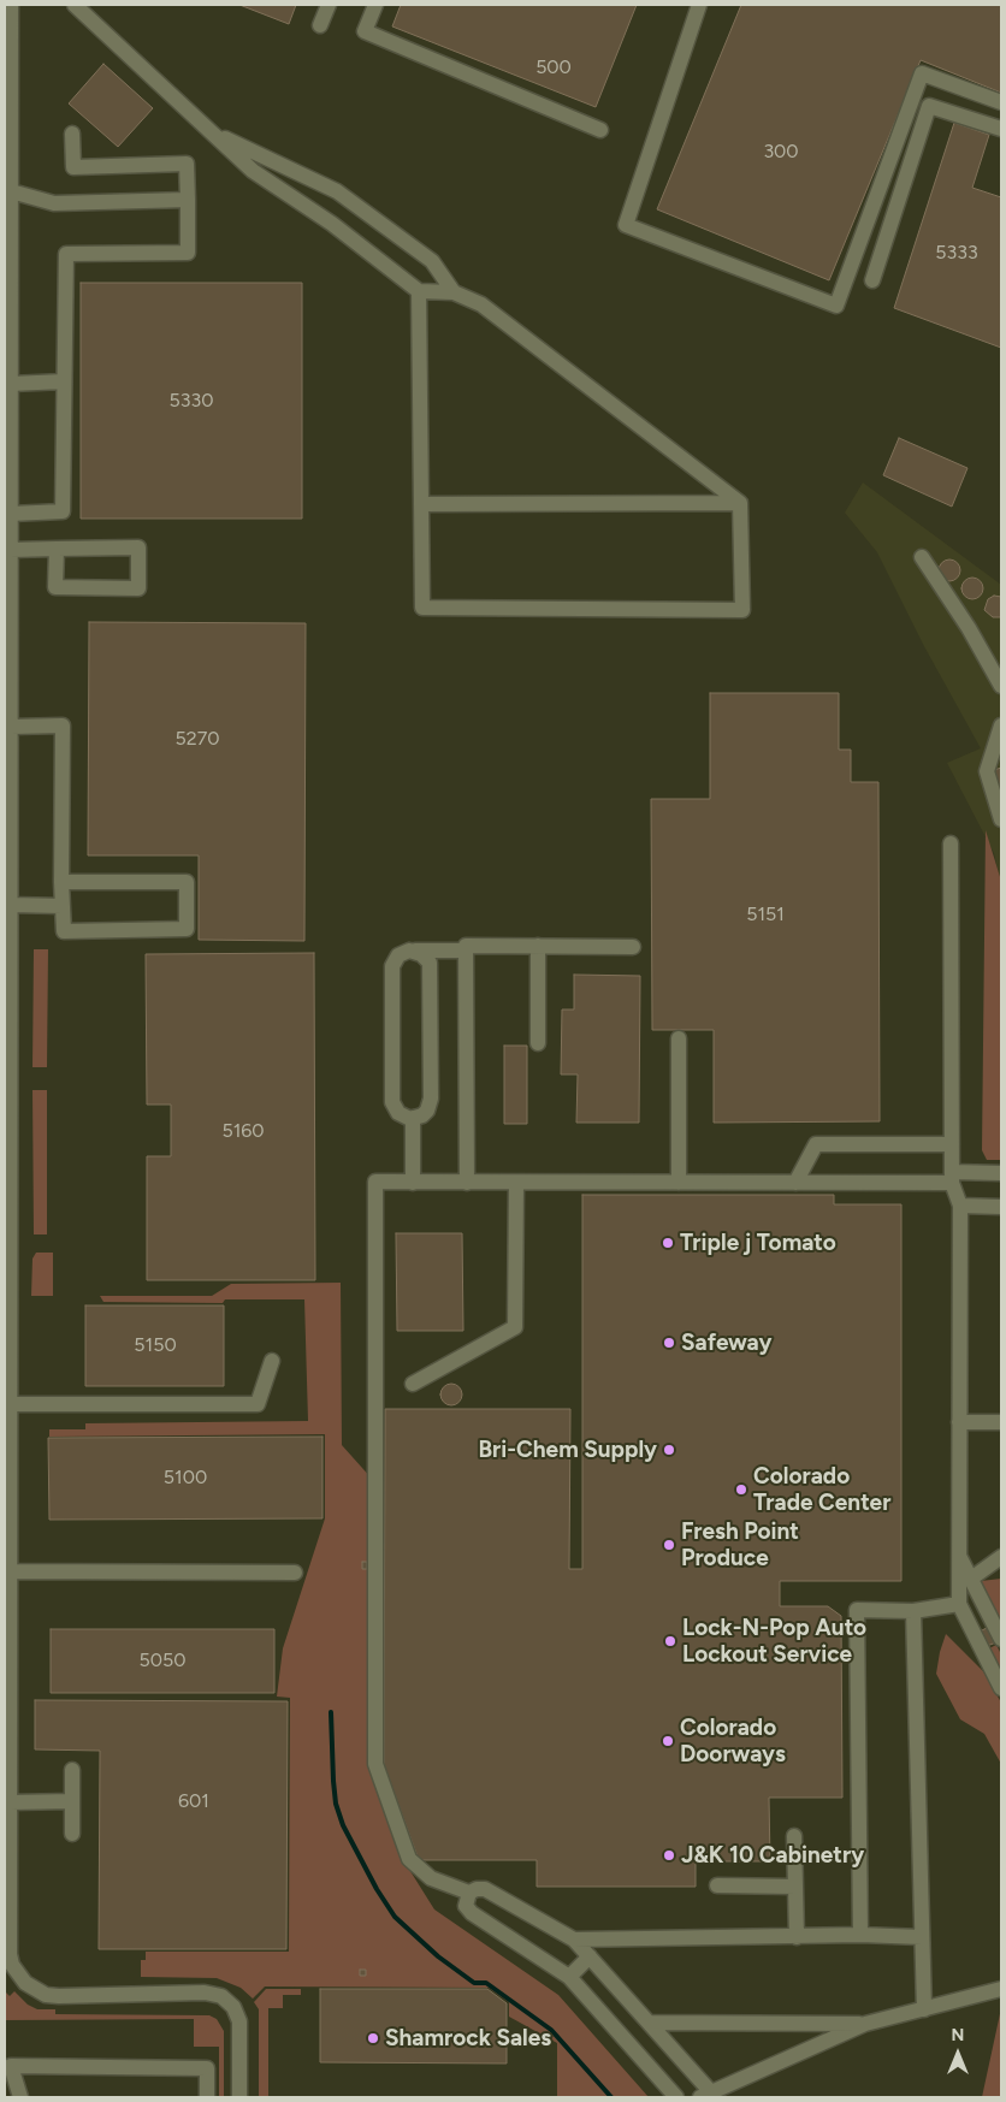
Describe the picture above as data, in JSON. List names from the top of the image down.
{
  "places": [
    "Triple j Tomato",
    "Safeway",
    "Bri-Chem Supply",
    "Colorado Trade Center",
    "Fresh Point Produce",
    "Lock-N-Pop Auto Lockout Service",
    "Colorado Doorways",
    "J&K 10 Cabinetry",
    "Shamrock Sales"
  ],
  "house_numbers": [
    "500",
    "300",
    "5333",
    "5330",
    "5270",
    "5151",
    "5160",
    "5150",
    "5100",
    "5050",
    "601"
  ],
  "north": "top"
}
